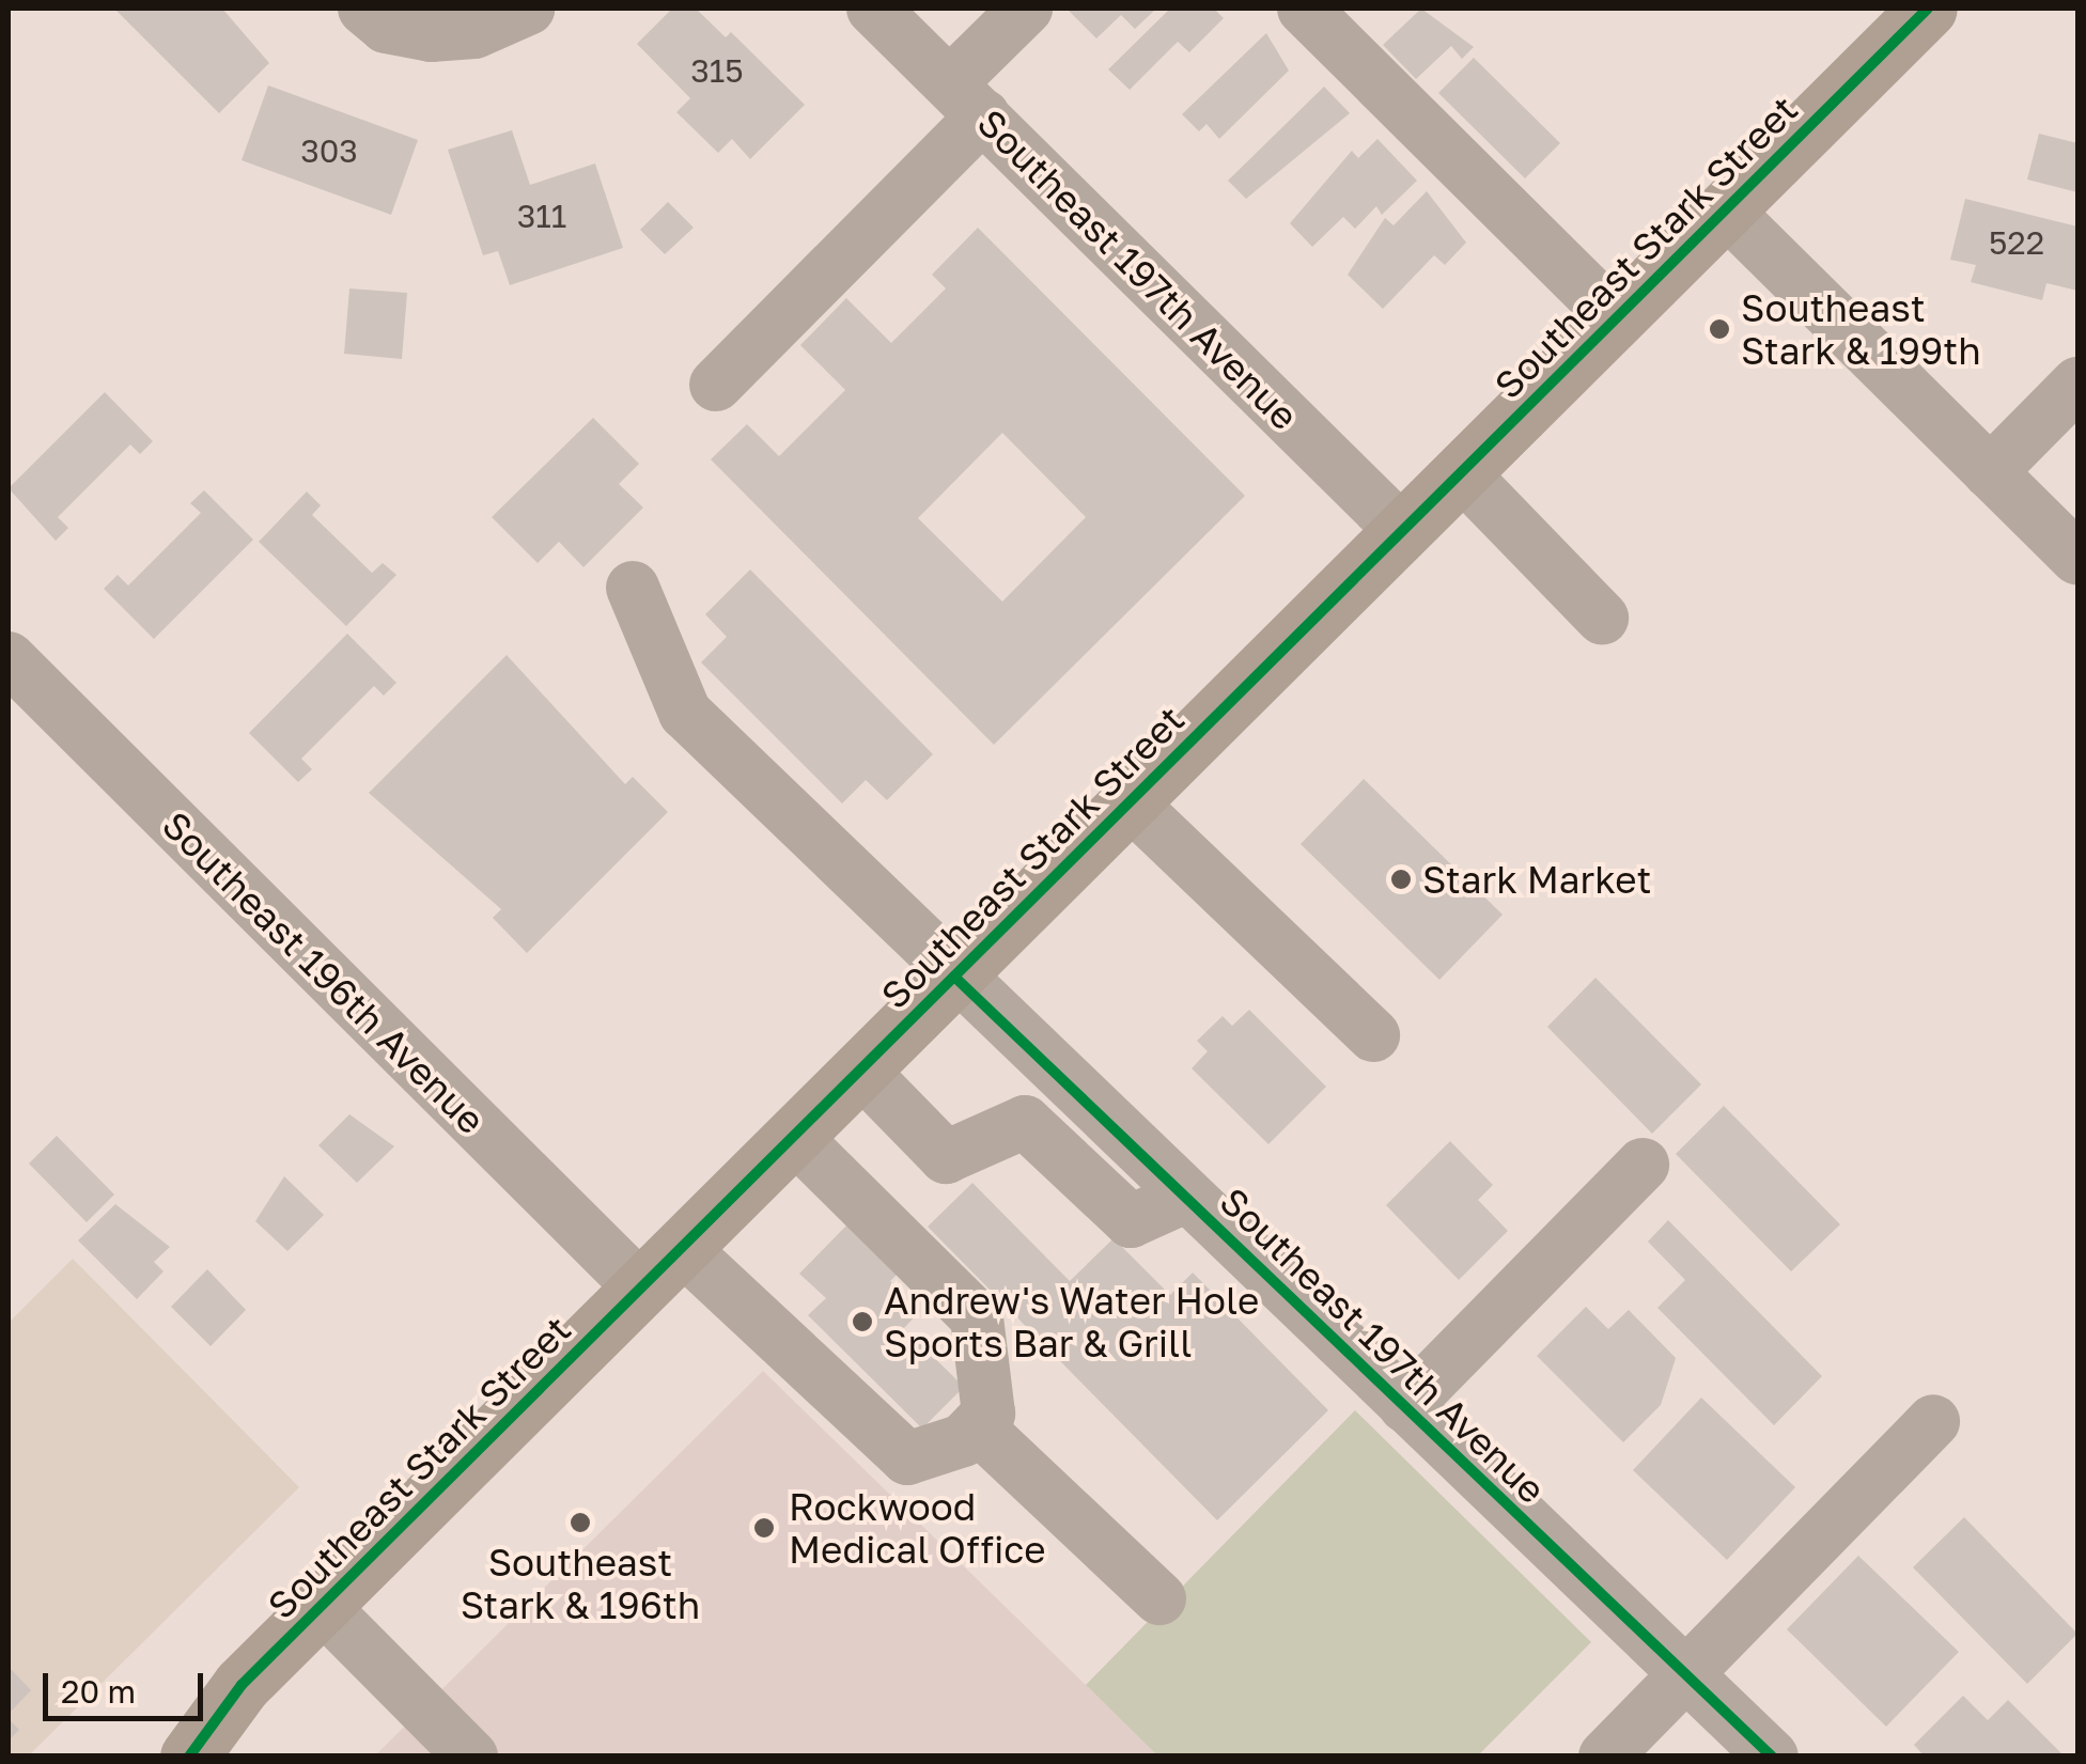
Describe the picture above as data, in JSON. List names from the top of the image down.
{
  "streets": {
    "main road": ["Southeast Stark Street"],
    "street": ["Southeast 197th Avenue", "Southeast 196th Avenue"]
  },
  "crossings": [
    ["Southeast Stark Street", "Southeast 197th Avenue"],
    ["Southeast Stark Street", "Southeast 196th Avenue"]
  ],
  "places": [
    "Southeast Stark & 199th",
    "Stark Market",
    "Andrew's Water Hole Sports Bar & Grill",
    "Southeast Stark & 196th",
    "Rockwood Medical Office"
  ],
  "house_numbers": [
    "315",
    "303",
    "311",
    "522"
  ],
  "scale_bar": "20 m"
}
